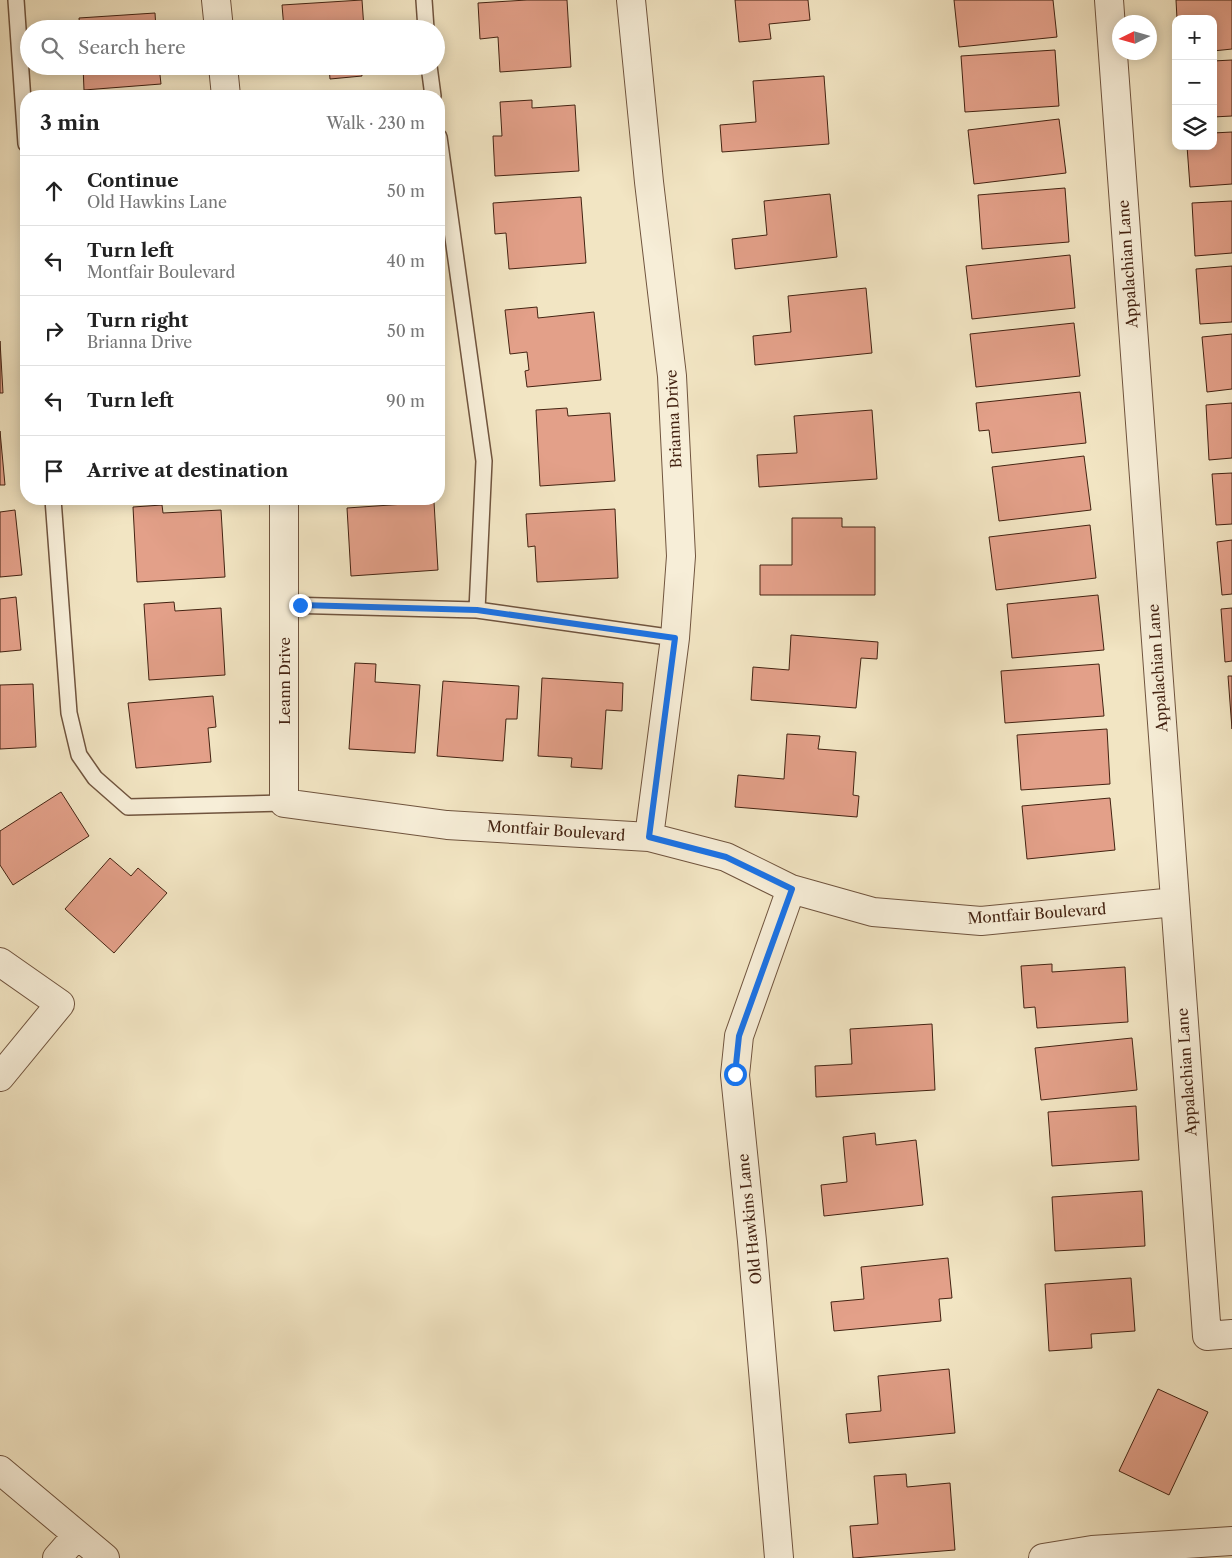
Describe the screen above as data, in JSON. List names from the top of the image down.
{
  "streets": {
    "street": [
      "Appalachian Lane",
      "Brianna Drive",
      "Leann Drive",
      "Montfair Boulevard",
      "Old Hawkins Lane"
    ]
  },
  "crossings": [
    ["Appalachian Lane", "Montfair Boulevard"],
    ["Brianna Drive", "Montfair Boulevard"],
    ["Leann Drive", "Montfair Boulevard"],
    ["Montfair Boulevard", "Old Hawkins Lane"]
  ],
  "north": "left",
  "page": {
    "map_buttons": ["+", "−"],
    "search": "Search here",
    "heading": ["3 min", "Walk · 230 m"],
    "list": [
      ["Continue", "Old Hawkins Lane", "50 m"],
      ["Turn left", "Montfair Boulevard", "40 m"],
      ["Turn right", "Brianna Drive", "50 m"],
      ["Turn left", "90 m"],
      "Arrive at destination"
    ]
  }
}
